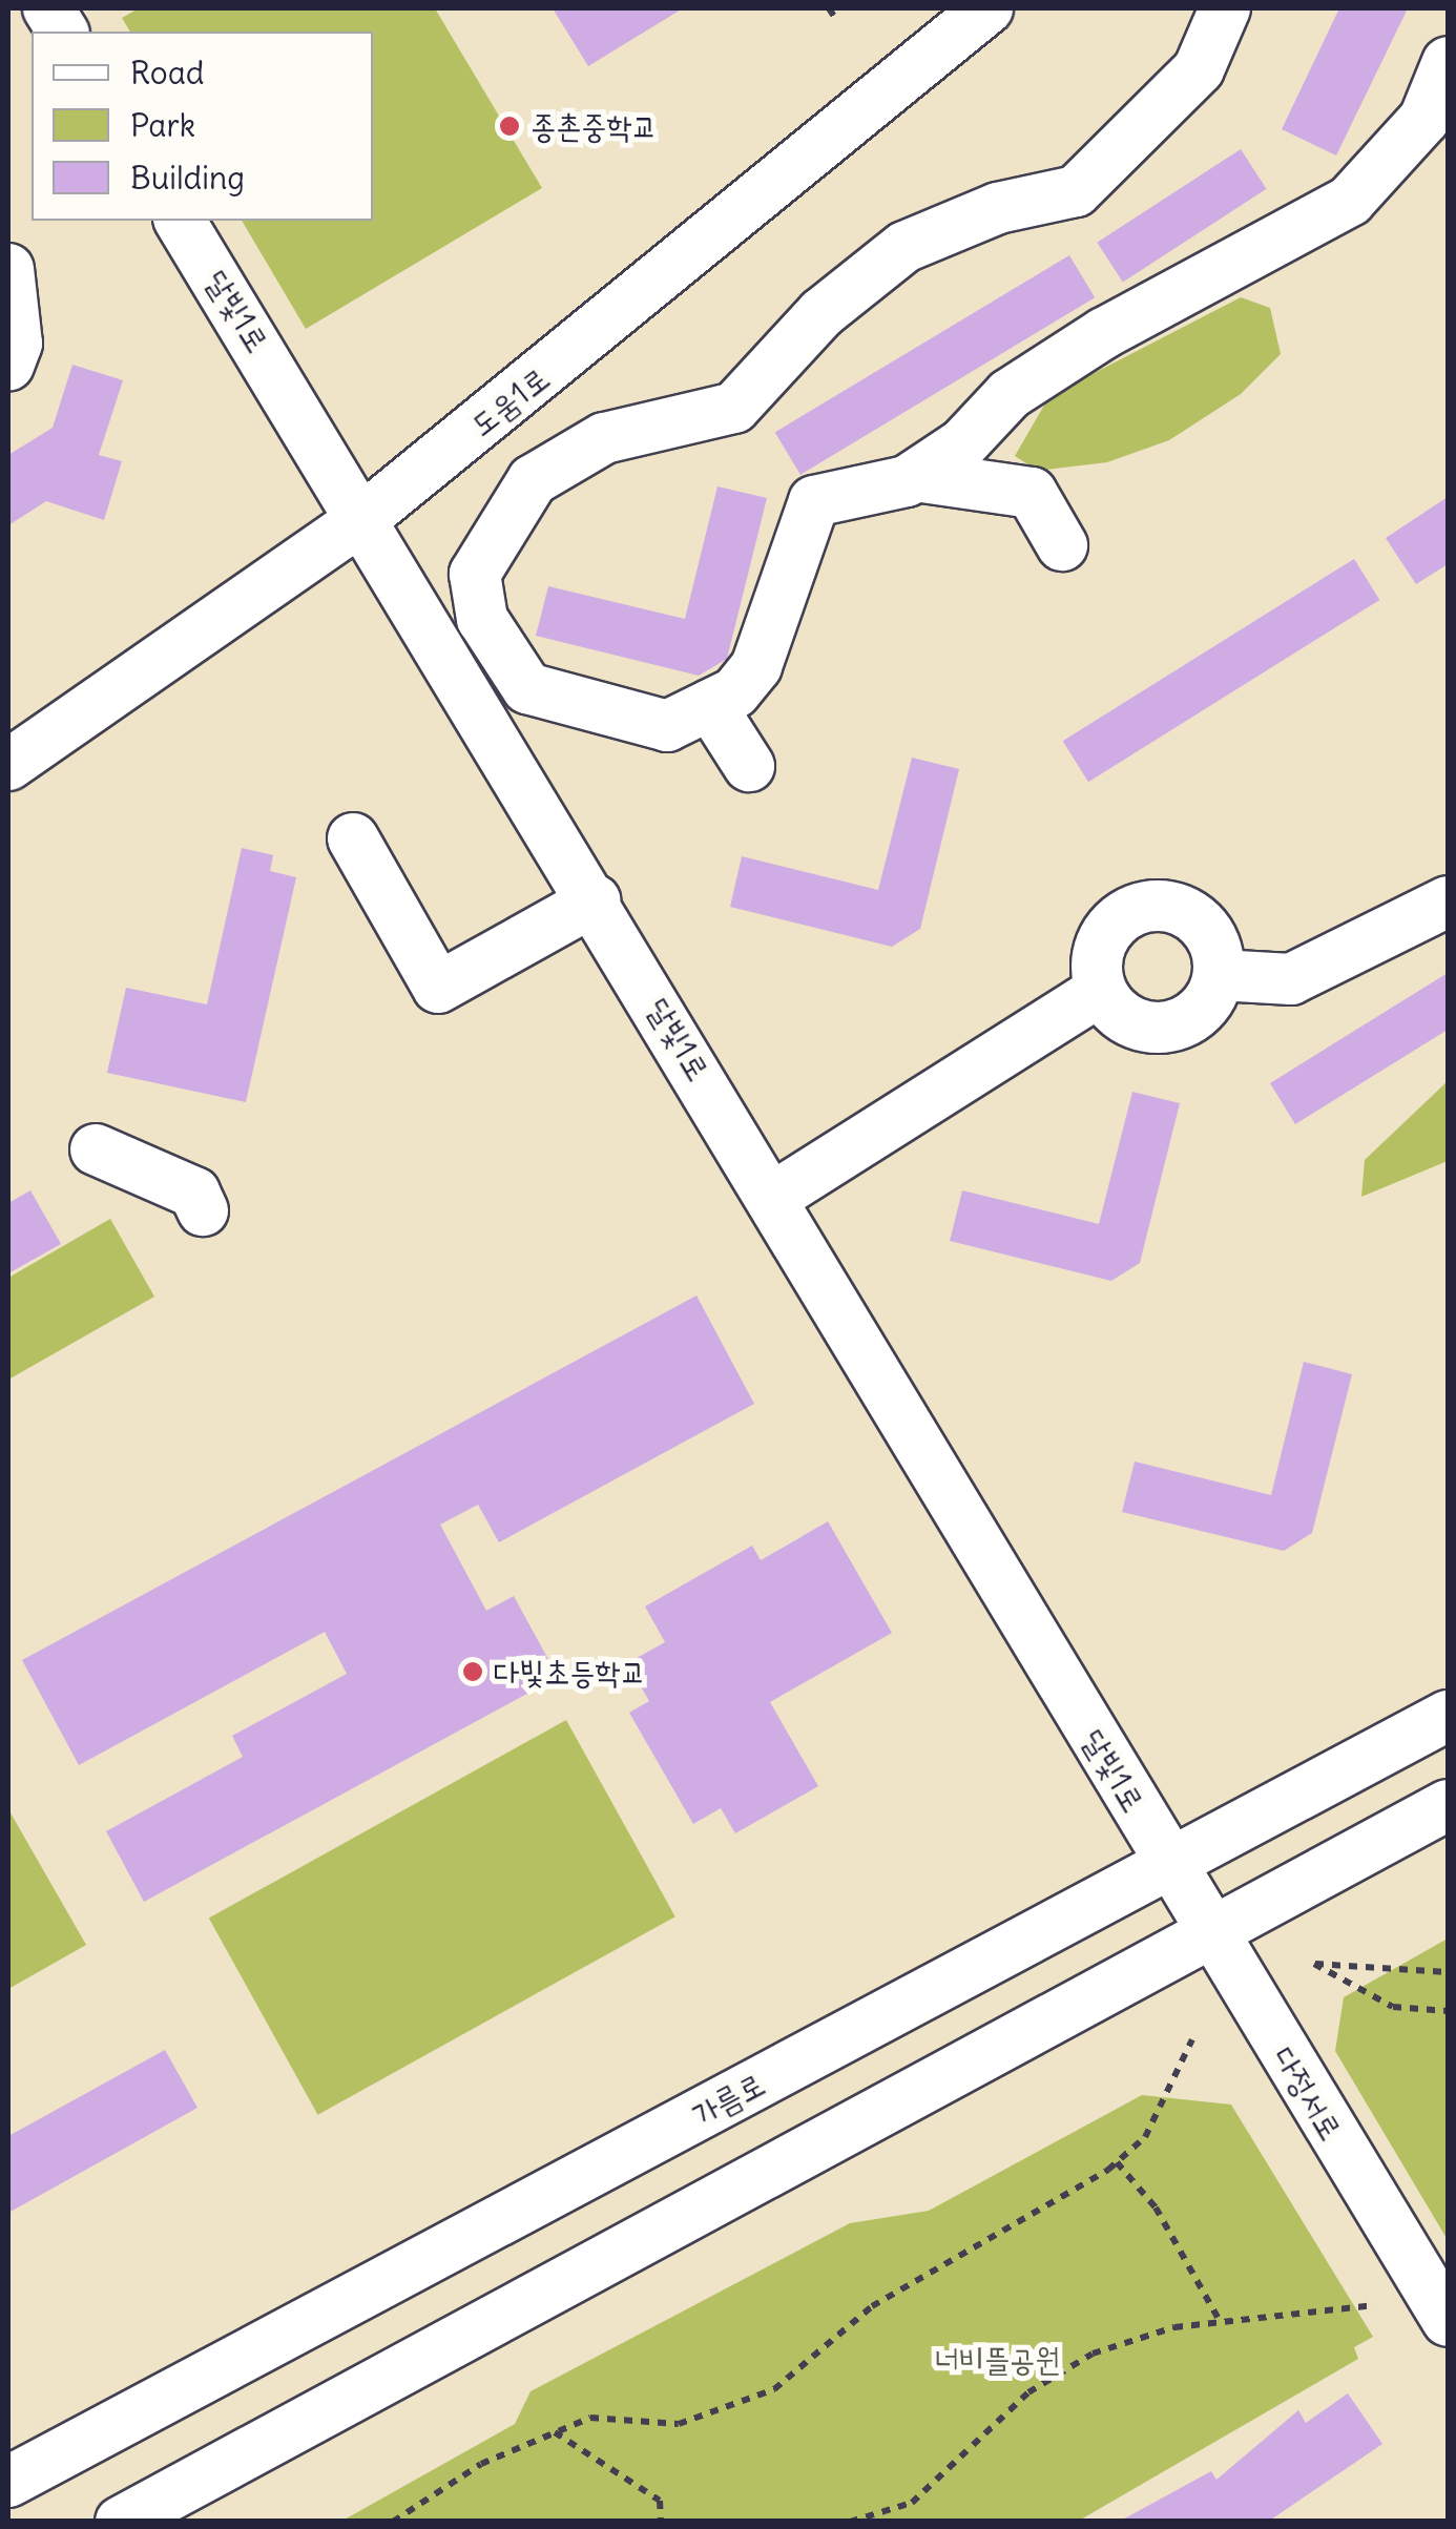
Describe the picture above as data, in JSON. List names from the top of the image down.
{
  "streets": {
    "street": [
      "달빛1로",
      "도움1로",
      "다정서로",
      "가름로"
    ]
  },
  "crossings": [
    ["달빛1로", "도움1로"],
    ["달빛1로", "다정서로"],
    ["달빛1로", "가름로"],
    ["다정서로", "가름로"]
  ],
  "parks": ["너비뜰공원"],
  "places": ["종촌중학교", "다빛초등학교"],
  "legend": ["Road", "Park", "Building"]
}
